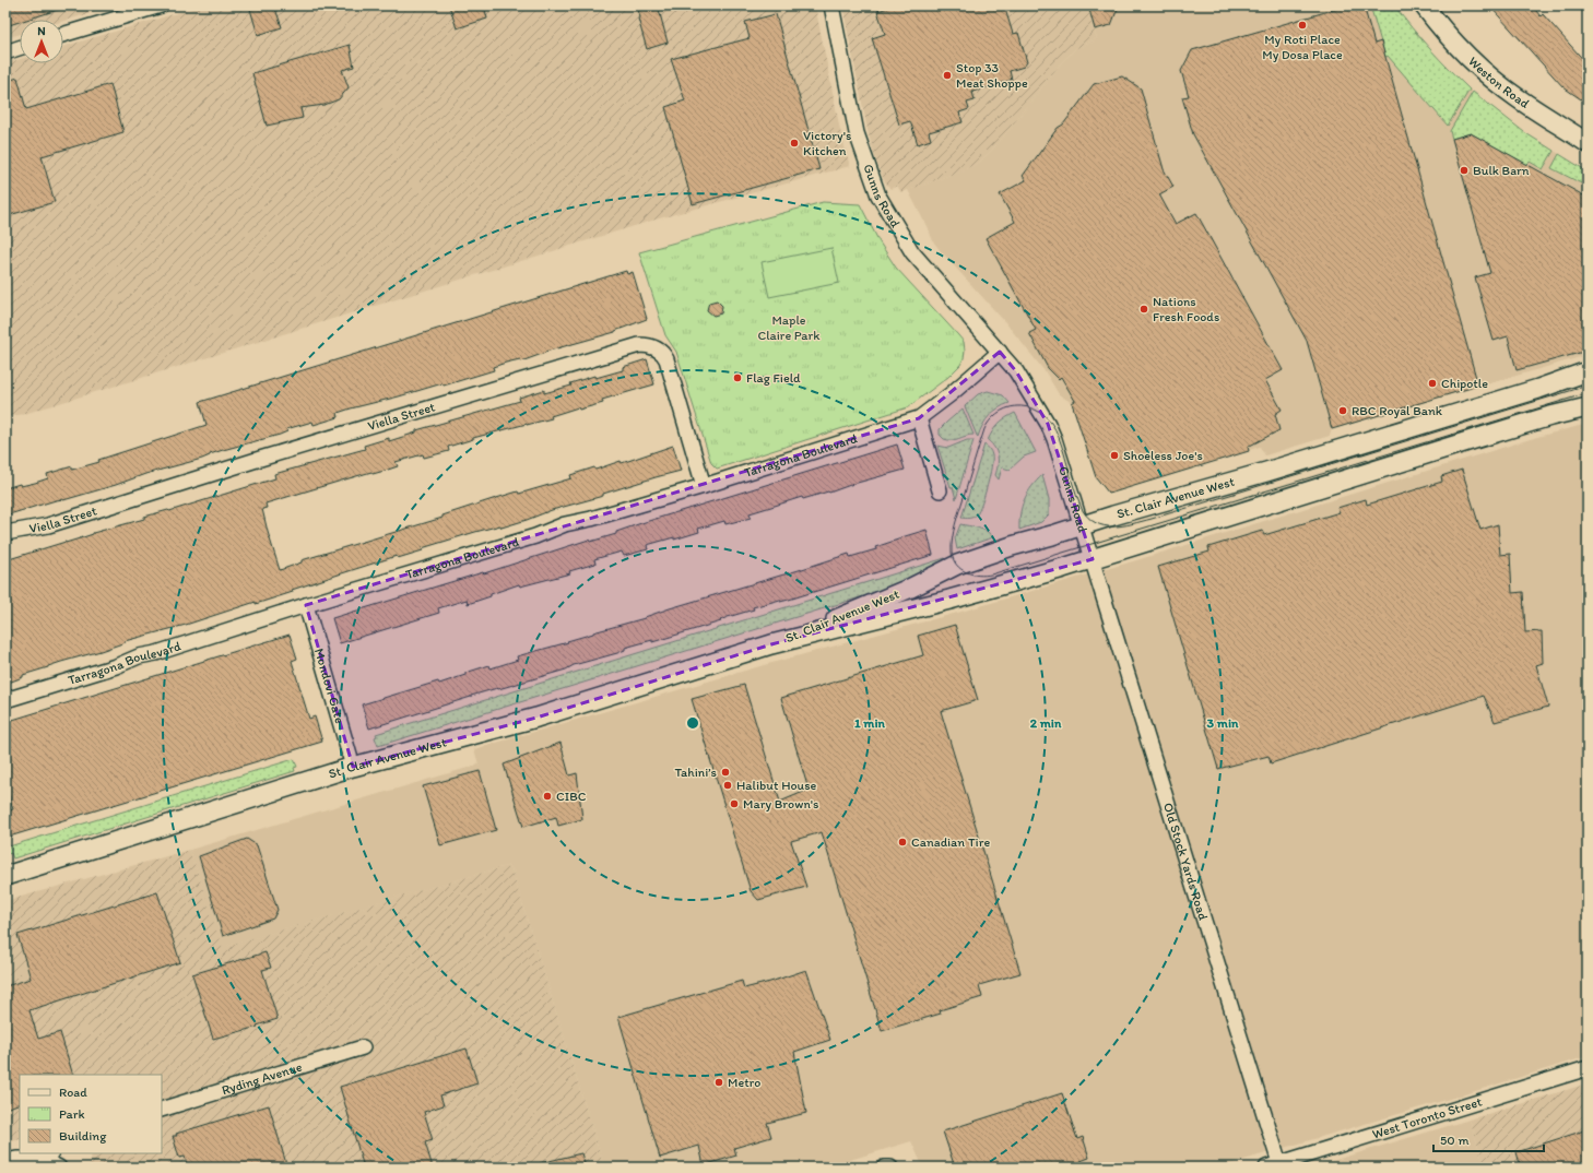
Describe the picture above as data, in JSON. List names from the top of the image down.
{
  "streets": {
    "main road": ["Weston Road", "St. Clair Avenue West"],
    "street": [
      "Gunns Road",
      "Viella Street",
      "Tarragona Boulevard",
      "Mondovi Gate",
      "Old Stock Yards Road",
      "Ryding Avenue",
      "West Toronto Street"
    ]
  },
  "crossings": [
    ["Gunns Road", "St. Clair Avenue West"],
    ["Gunns Road", "Old Stock Yards Road"],
    ["Viella Street", "Tarragona Boulevard"],
    ["Tarragona Boulevard", "Mondovi Gate"],
    ["St. Clair Avenue West", "Mondovi Gate"],
    ["St. Clair Avenue West", "Old Stock Yards Road"],
    ["Old Stock Yards Road", "West Toronto Street"]
  ],
  "parks": ["Maple Claire Park"],
  "places": [
    "My Roti Place My Dosa Place",
    "Stop 33 Meat Shoppe",
    "Victory's Kitchen",
    "Bulk Barn",
    "Nations Fresh Foods",
    "Flag Field",
    "Chipotle",
    "RBC Royal Bank",
    "Shoeless Joe's",
    "Tahini’s",
    "Halibut House",
    "CIBC",
    "Mary Brown's",
    "Canadian Tire",
    "Metro"
  ],
  "legend": ["Road", "Park", "Building"],
  "scale_bar": "50 m",
  "north": "top",
  "rings": ["1 min", "2 min", "3 min"]
}
